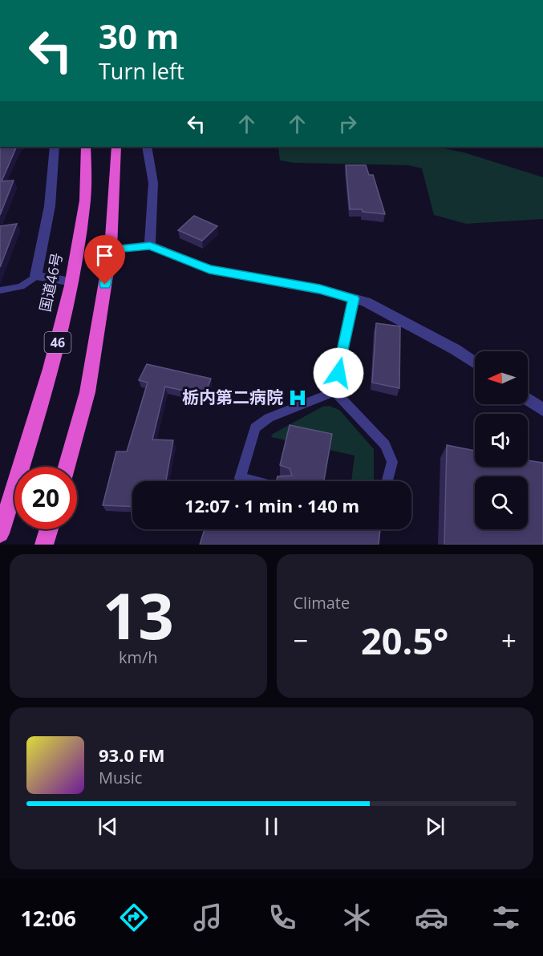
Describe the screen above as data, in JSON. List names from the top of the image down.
{
  "streets": {
    "highway": ["国道46号", "46"]
  },
  "places": {
    "hospital": ["栃内第二病院"]
  },
  "north": "left",
  "page": {
    "turn": ["30 m", "Turn left"],
    "limit": "20",
    "trip": "12:07 · 1 min · 140 m",
    "tile": [
      ["13", "km/h"],
      "Climate"
    ],
    "heat": ["−", "20.5°", "+"],
    "song": ["93.0 FM", "Music"],
    "tabs": "12:06"
  }
}
